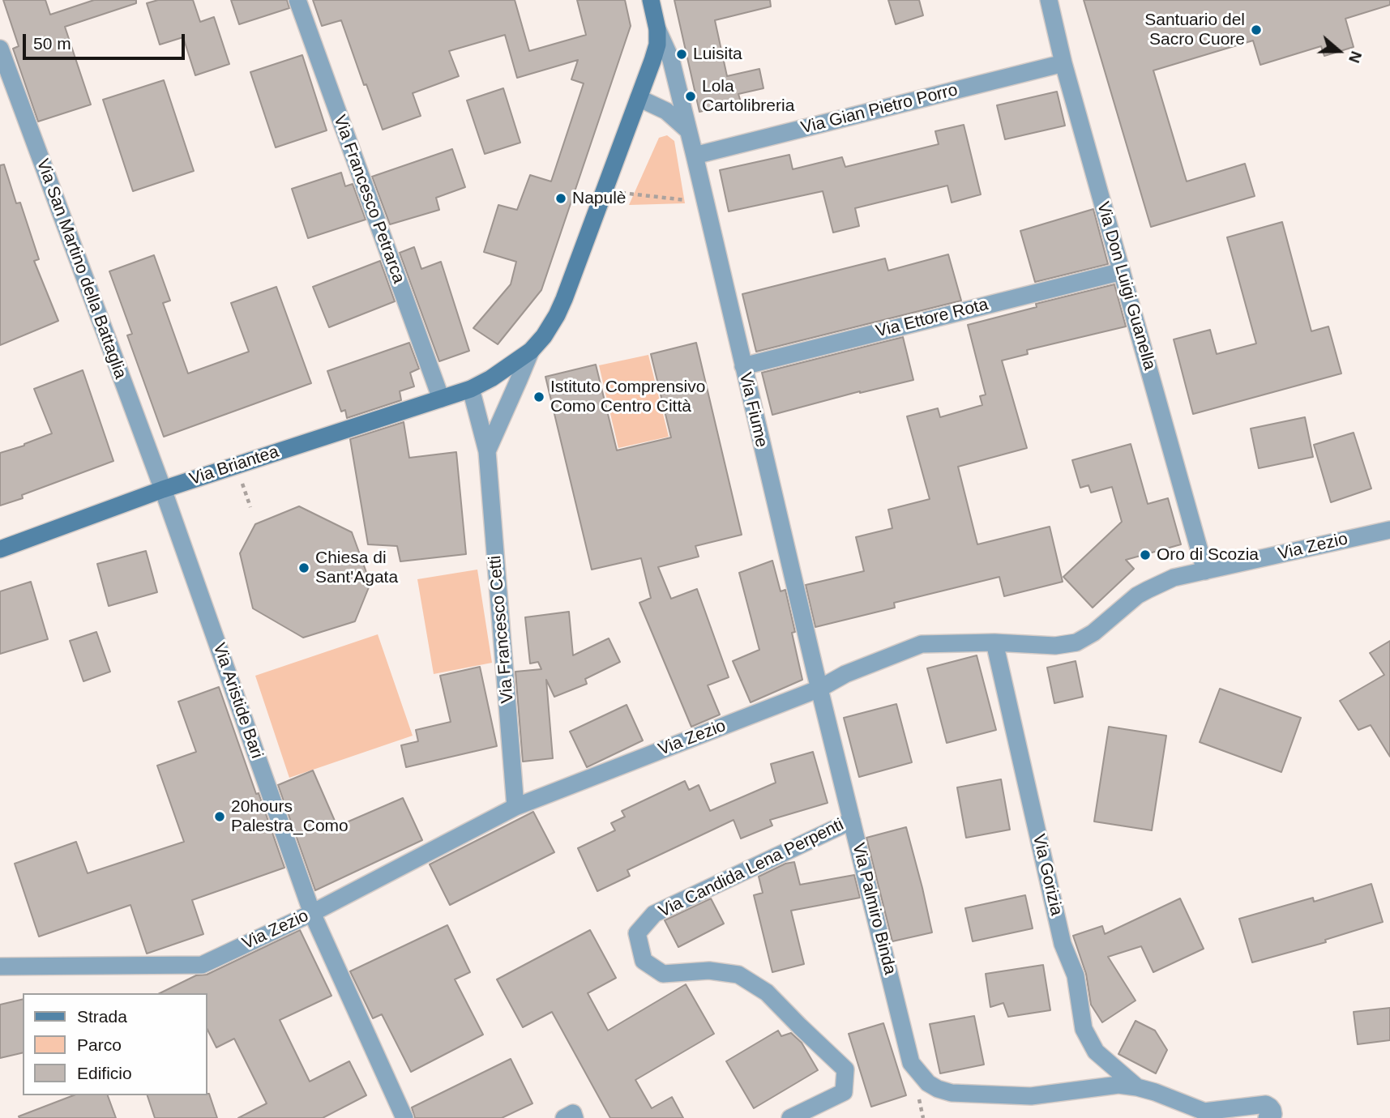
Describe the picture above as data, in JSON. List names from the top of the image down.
{
  "streets": {
    "main road": ["Via Briantea"],
    "street": [
      "Via Gian Pietro Porro",
      "Via Francesco Petrarca",
      "Via San Martino della Battaglia",
      "Via Don Luigi Guanella",
      "Via Ettore Rota",
      "Via Fiume",
      "Via Zezio",
      "Via Francesco Cetti",
      "Via Aristide Bari",
      "Via Candida Lena Perpenti",
      "Via Gorizia",
      "Via Palmiro Binda"
    ]
  },
  "crossings": [
    ["Via Gian Pietro Porro", "Via Don Luigi Guanella"],
    ["Via Gian Pietro Porro", "Via Fiume"],
    ["Via Francesco Petrarca", "Via Briantea"],
    ["Via San Martino della Battaglia", "Via Briantea"],
    ["Via San Martino della Battaglia", "Via Aristide Bari"],
    ["Via Don Luigi Guanella", "Via Ettore Rota"],
    ["Via Don Luigi Guanella", "Via Zezio"],
    ["Via Ettore Rota", "Via Fiume"],
    ["Via Fiume", "Via Briantea"],
    ["Via Fiume", "Via Zezio"],
    ["Via Fiume", "Via Palmiro Binda"],
    ["Via Briantea", "Via Francesco Cetti"],
    ["Via Briantea", "Via Aristide Bari"],
    ["Via Zezio", "Via Francesco Cetti"],
    ["Via Zezio", "Via Aristide Bari"],
    ["Via Zezio", "Via Gorizia"],
    ["Via Zezio", "Via Palmiro Binda"],
    ["Via Candida Lena Perpenti", "Via Palmiro Binda"],
    ["Via Gorizia", "Via Palmiro Binda"]
  ],
  "places": [
    "Santuario del Sacro Cuore",
    "Luisita",
    "Lola Cartolibreria",
    "Napulè",
    "Istituto Comprensivo Como Centro Città",
    "Oro di Scozia",
    "Chiesa di Sant'Agata",
    "20hours Palestra_Como"
  ],
  "legend": ["Strada", "Parco", "Edificio"],
  "scale_bar": "50 m",
  "north": "right"
}
